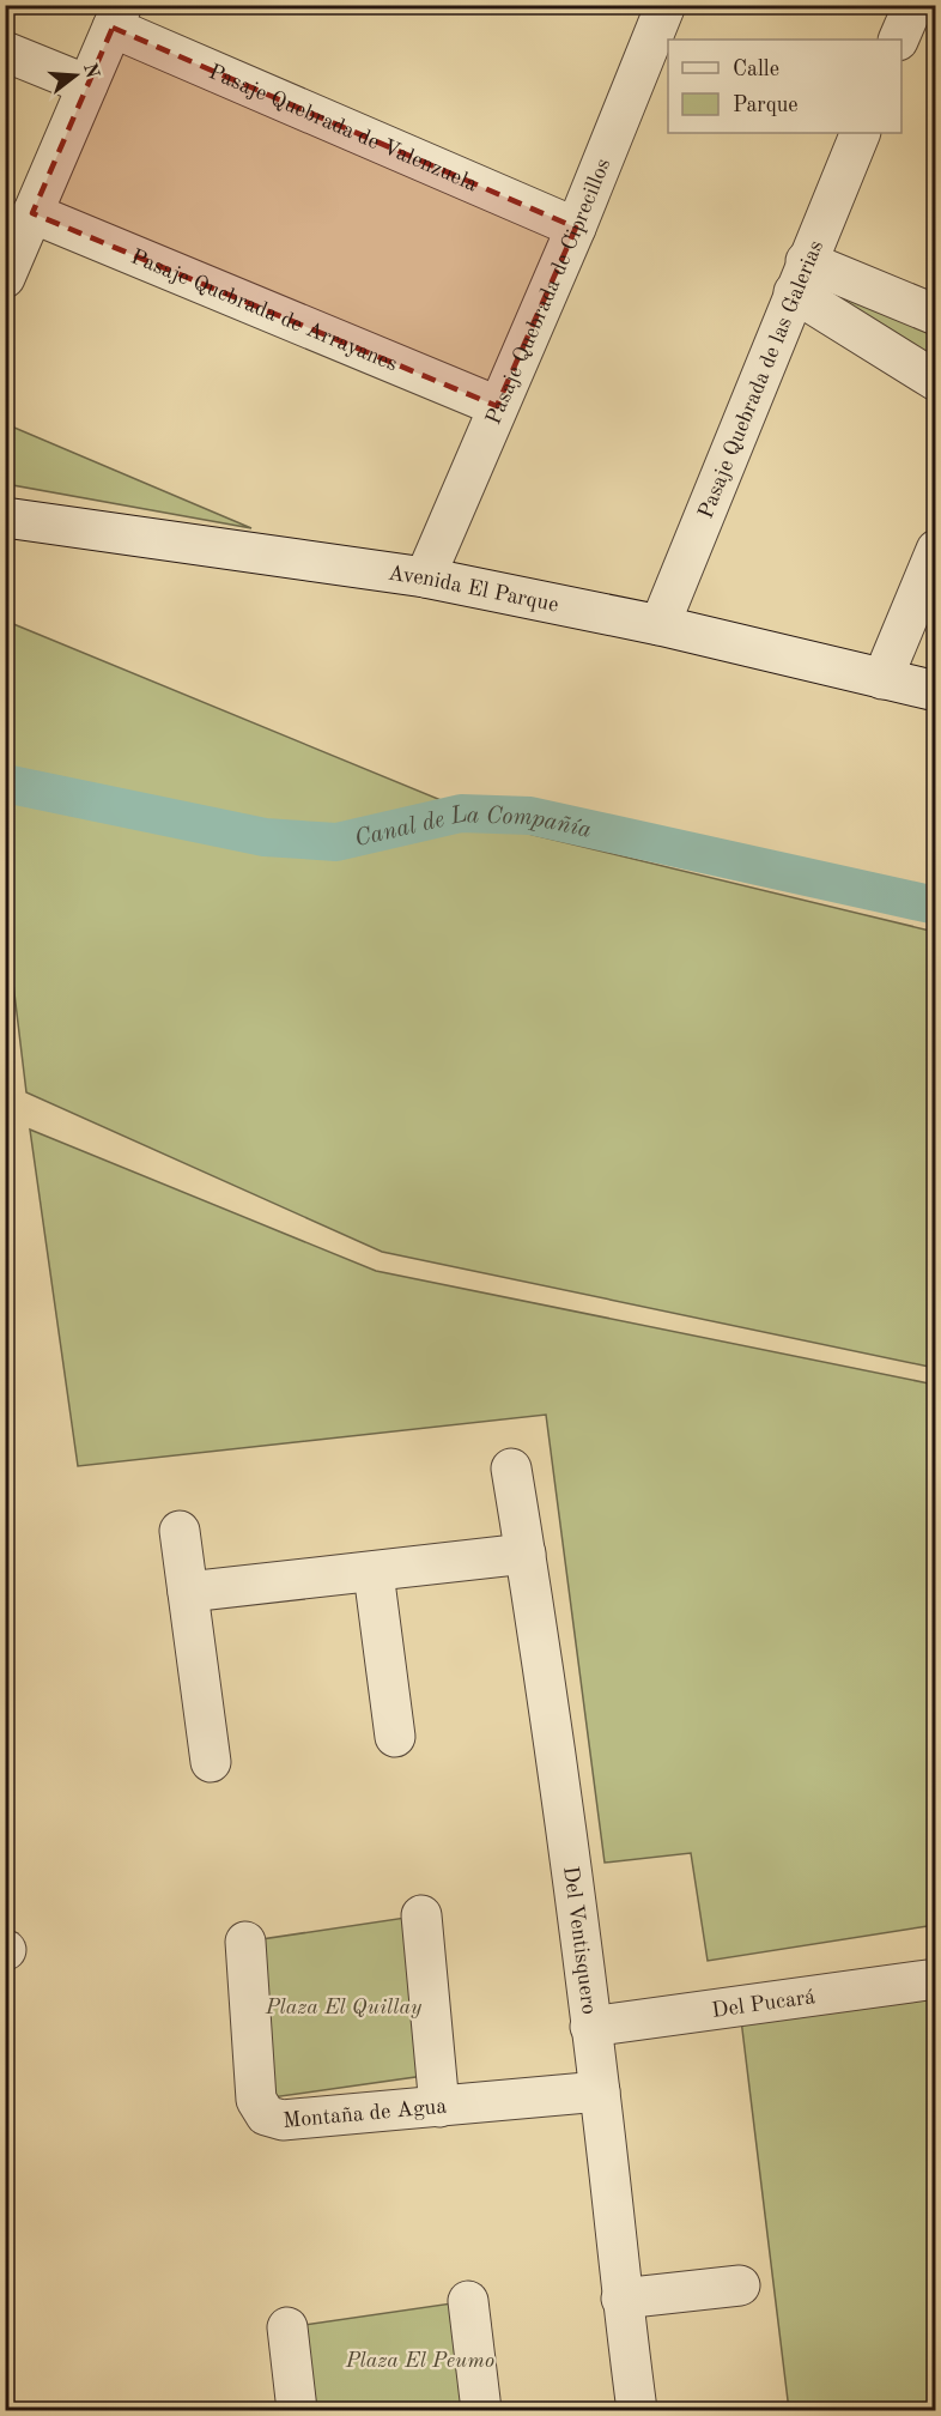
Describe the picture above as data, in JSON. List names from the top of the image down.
{
  "streets": {
    "street": [
      "Pasaje Quebrada de Valenzuela",
      "Pasaje Quebrada de Ciprecillos",
      "Pasaje Quebrada de Arrayanes",
      "Pasaje Quebrada de las Galerias",
      "Avenida El Parque",
      "Del Ventisquero",
      "Del Pucará",
      "Montaña de Agua"
    ]
  },
  "crossings": [
    ["Pasaje Quebrada de Valenzuela", "Pasaje Quebrada de Ciprecillos"],
    ["Pasaje Quebrada de Ciprecillos", "Pasaje Quebrada de Arrayanes"],
    ["Pasaje Quebrada de Ciprecillos", "Avenida El Parque"],
    ["Pasaje Quebrada de las Galerias", "Avenida El Parque"],
    ["Del Ventisquero", "Del Pucará"],
    ["Del Ventisquero", "Montaña de Agua"]
  ],
  "water": ["Canal de La Compañía"],
  "parks": ["Plaza El Quillay", "Plaza El Peumo"],
  "legend": ["Calle", "Parque"],
  "north": "right"
}
